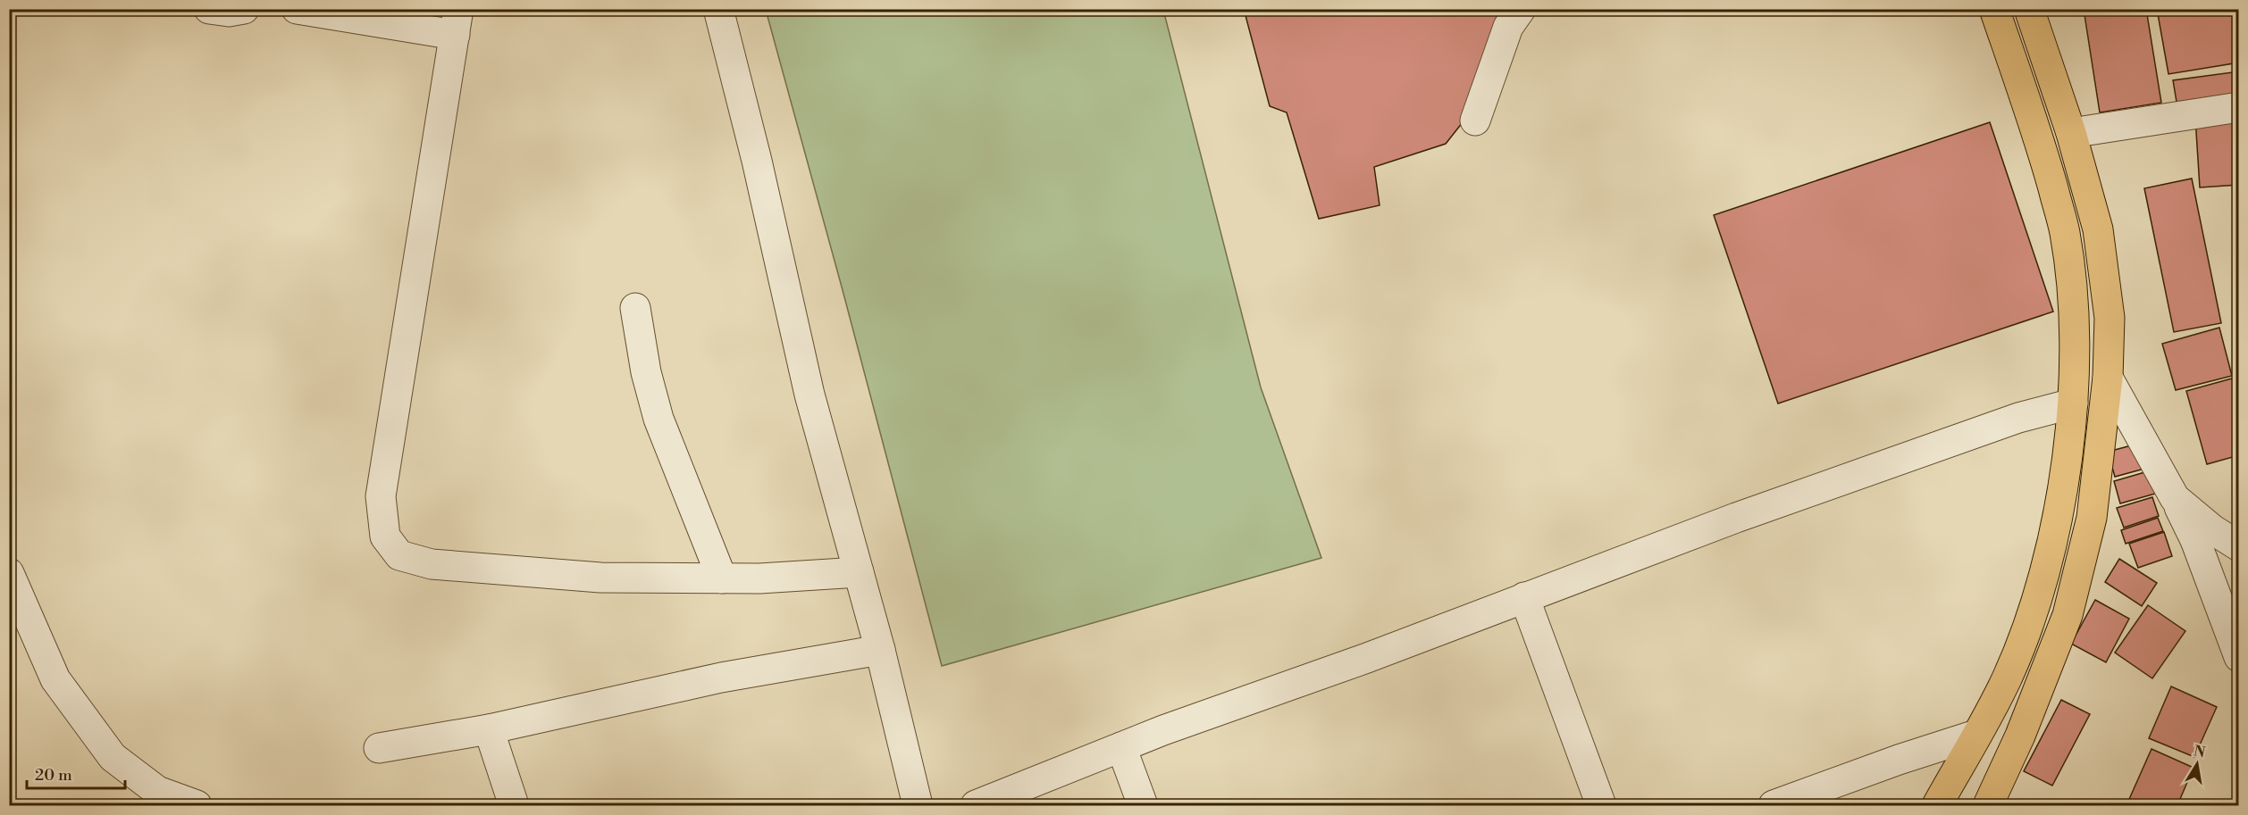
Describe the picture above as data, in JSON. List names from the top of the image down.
{
  "scale_bar": "20 m",
  "north": "top"
}
